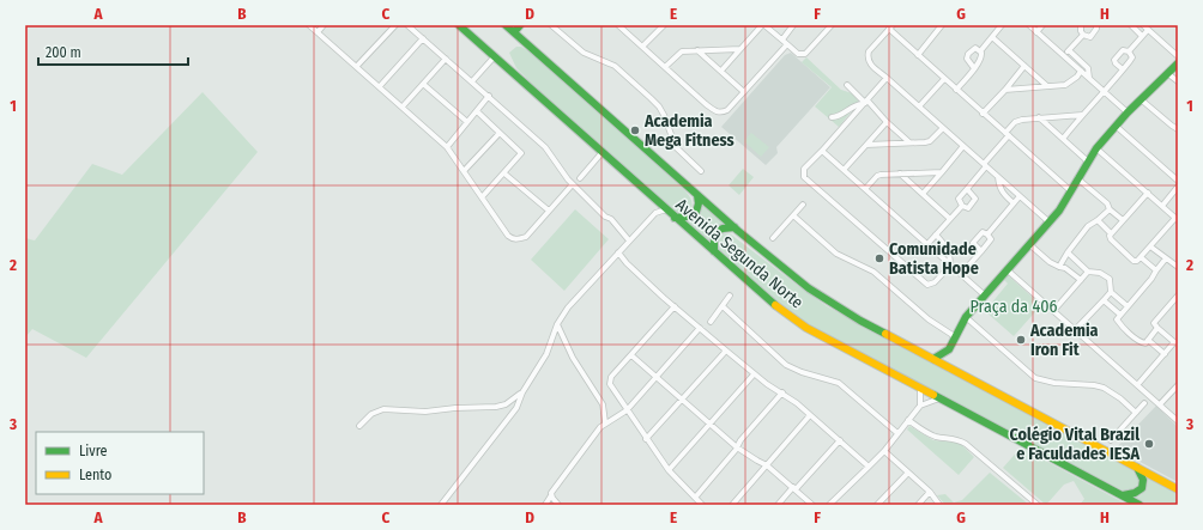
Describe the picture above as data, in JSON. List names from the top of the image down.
{
  "streets": {
    "main road": ["Avenida Segunda Norte"]
  },
  "parks": ["Praça da 406"],
  "places": [
    "Academia Mega Fitness",
    "Comunidade Batista Hope",
    "Academia Iron Fit",
    "Colégio Vital Brazil e Faculdades IESA"
  ],
  "legend": ["Livre", "Lento"],
  "scale_bar": "200 m",
  "grid": {
    "columns": [
      "A",
      "B",
      "C",
      "D",
      "E",
      "F",
      "G",
      "H"
    ],
    "rows": ["1", "2", "3"]
  }
}
